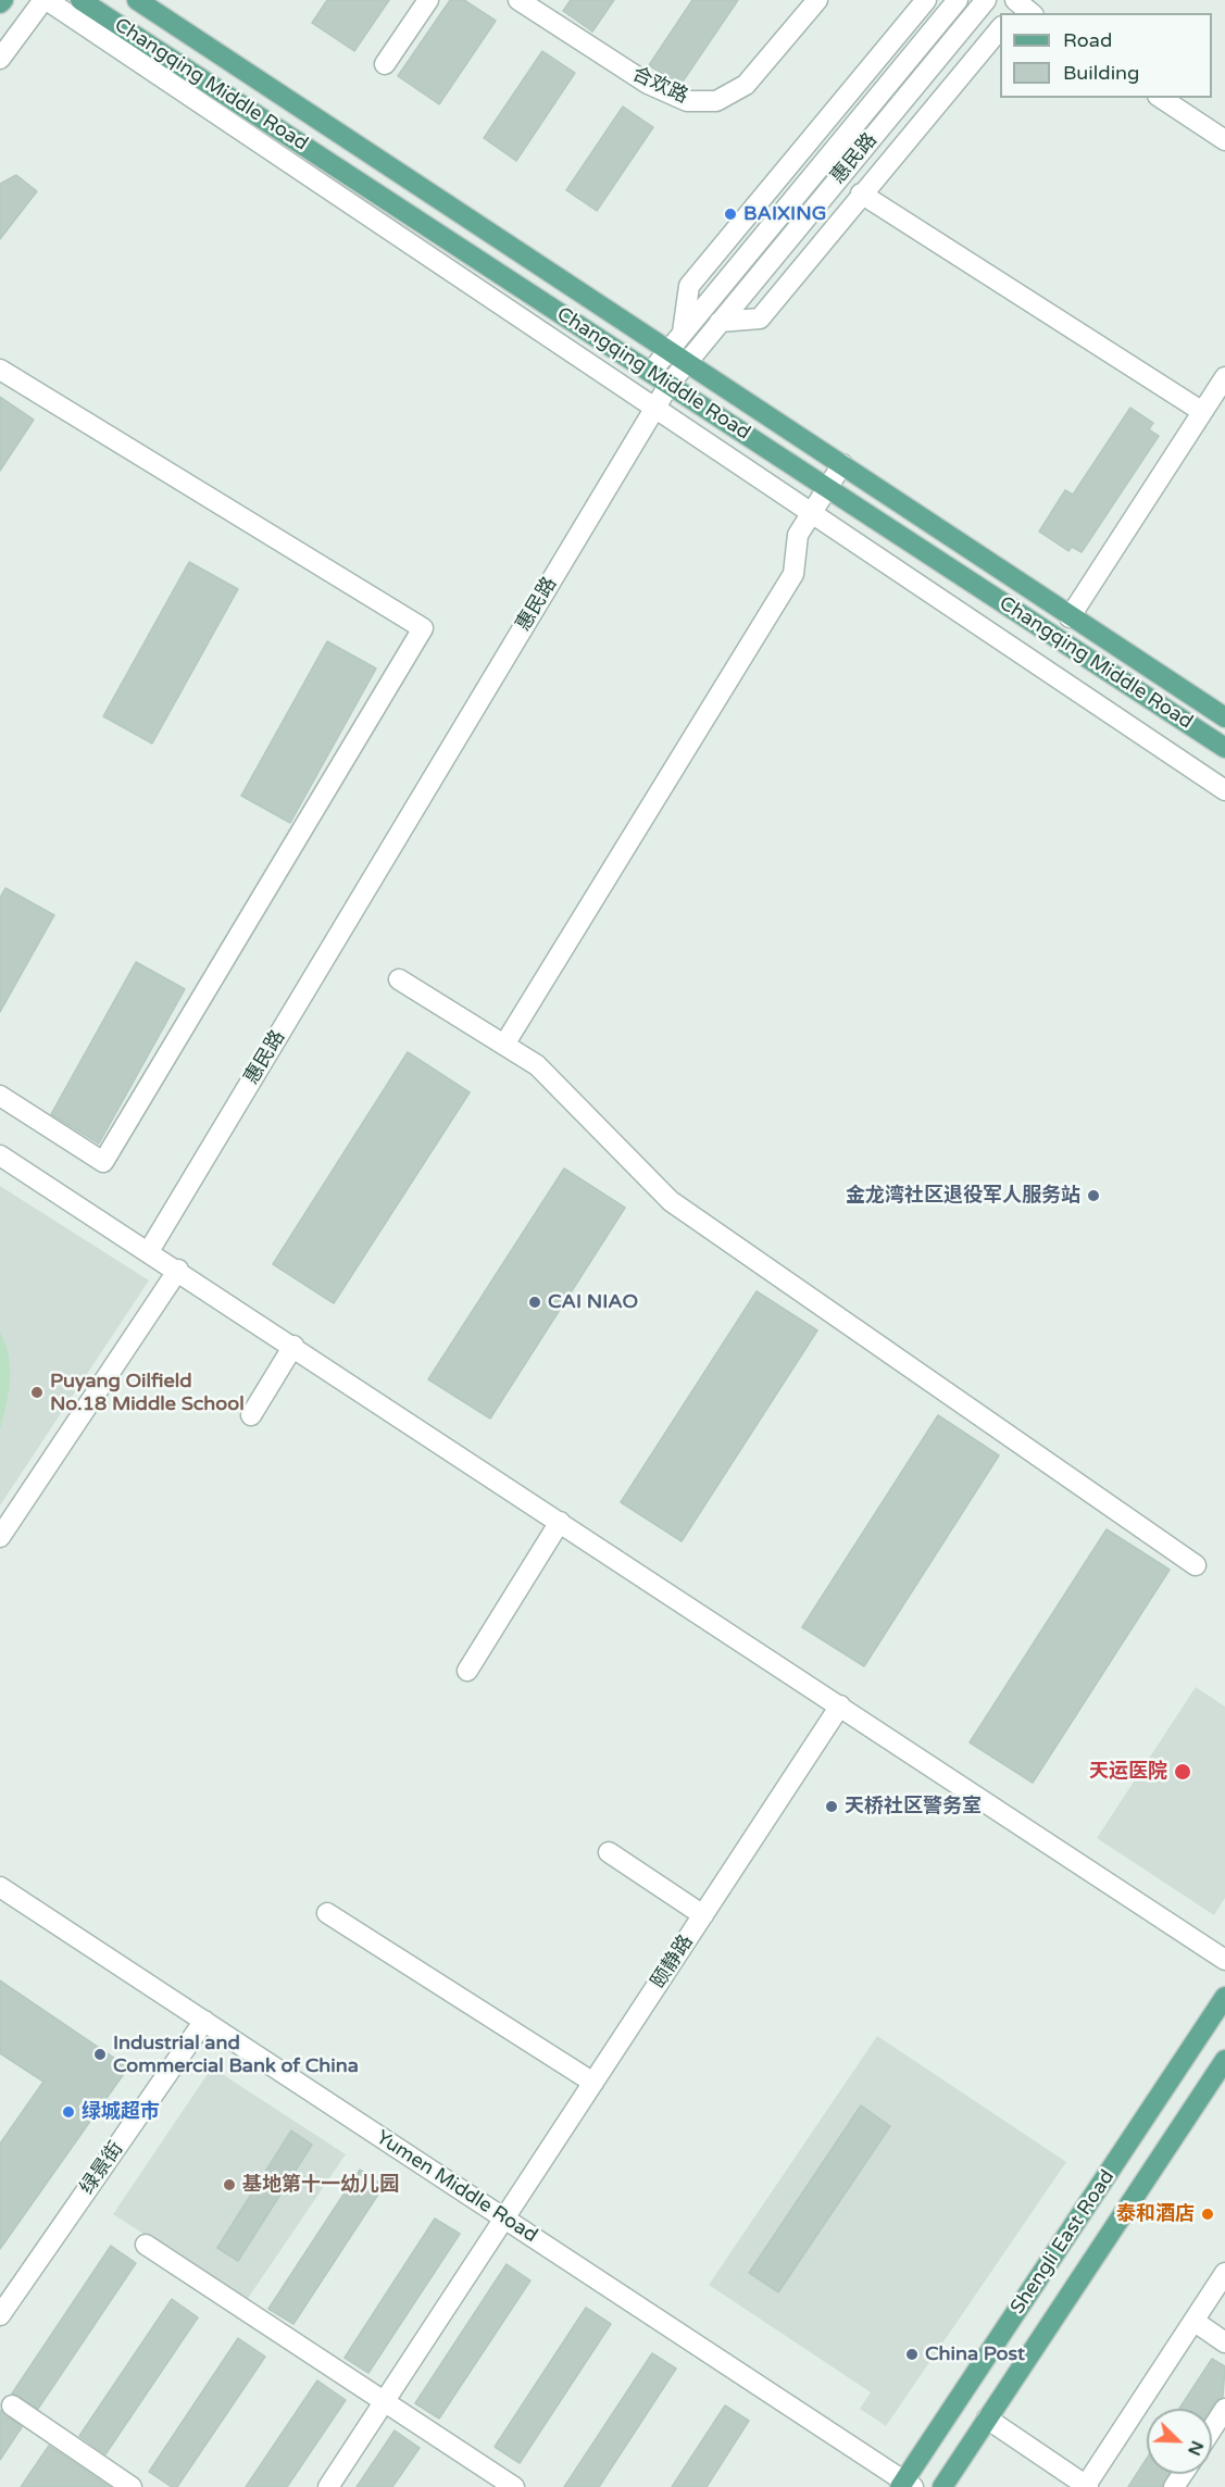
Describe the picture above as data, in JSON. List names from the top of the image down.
{
  "streets": {
    "main road": ["Changqing Middle Road", "Shengli East Road"],
    "street": [
      "合欢路",
      "惠民路",
      "颐静路",
      "绿景街",
      "Yumen Middle Road"
    ]
  },
  "crossings": [
    ["Changqing Middle Road", "惠民路"],
    ["颐静路", "Yumen Middle Road"],
    ["绿景街", "Yumen Middle Road"],
    ["Yumen Middle Road", "Shengli East Road"]
  ],
  "places": [
    "BAIXING",
    "金龙湾社区退役军人服务站",
    "CAI NIAO",
    "Puyang Oilfield No.18 Middle School",
    "天运医院",
    "天桥社区警务室",
    "Industrial and Commercial Bank of China",
    "绿城超市",
    "基地第十一幼儿园",
    "泰和酒店",
    "China Post"
  ],
  "legend": ["Road", "Building"],
  "north": "bottom right"
}
